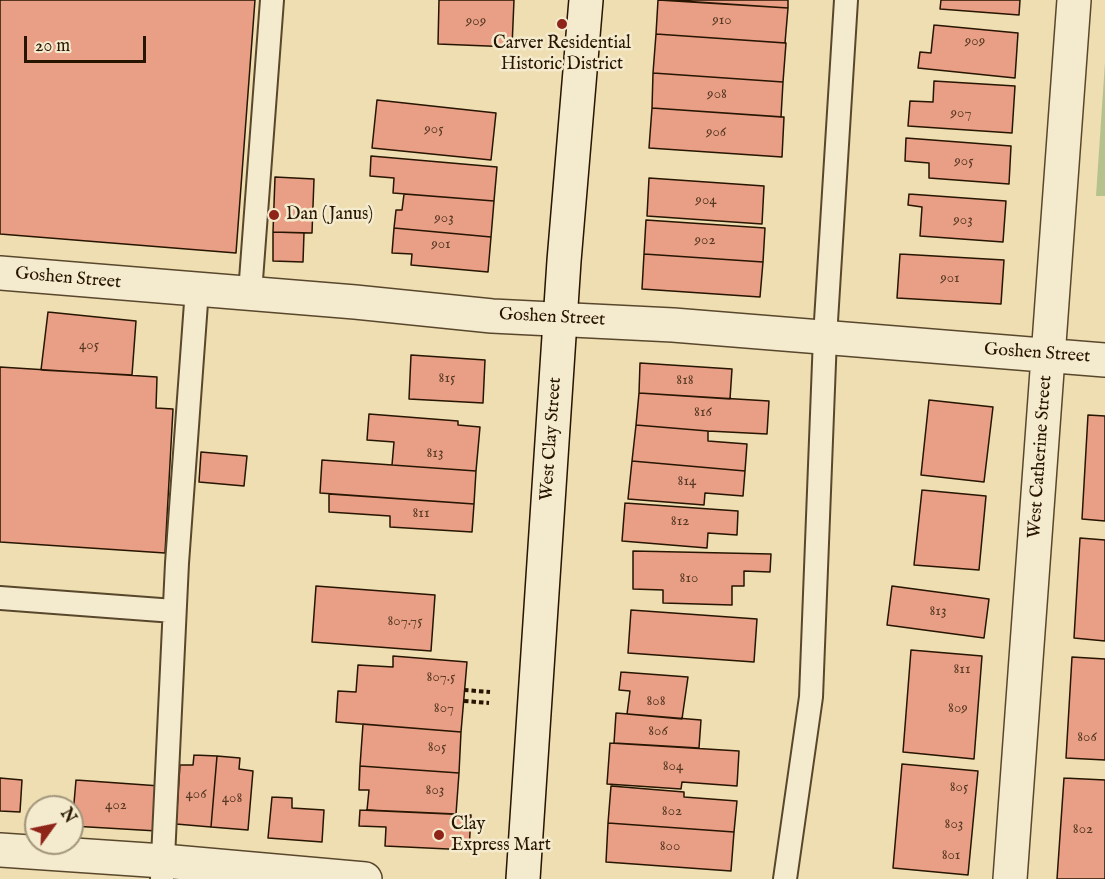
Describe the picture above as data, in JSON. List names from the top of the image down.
{
  "streets": {
    "street": ["Goshen Street", "West Clay Street", "West Catherine Street"]
  },
  "crossings": [
    ["Goshen Street", "West Clay Street"],
    ["Goshen Street", "West Catherine Street"]
  ],
  "places": ["Carver Residential Historic District", "Dan (Janus)", "Clay Express Mart"],
  "house_numbers": [
    "910",
    "909",
    "909",
    "908",
    "907",
    "905",
    "906",
    "905",
    "904",
    "903",
    "903",
    "902",
    "901",
    "901",
    "405",
    "815",
    "818",
    "816",
    "813",
    "814",
    "811",
    "812",
    "810",
    "813",
    "807.75",
    "811",
    "807.5",
    "808",
    "807",
    "809",
    "806",
    "806",
    "805",
    "804",
    "805",
    "803",
    "406",
    "408",
    "402",
    "802",
    "803",
    "802",
    "800",
    "801"
  ],
  "scale_bar": "20 m",
  "north": "top right"
}
